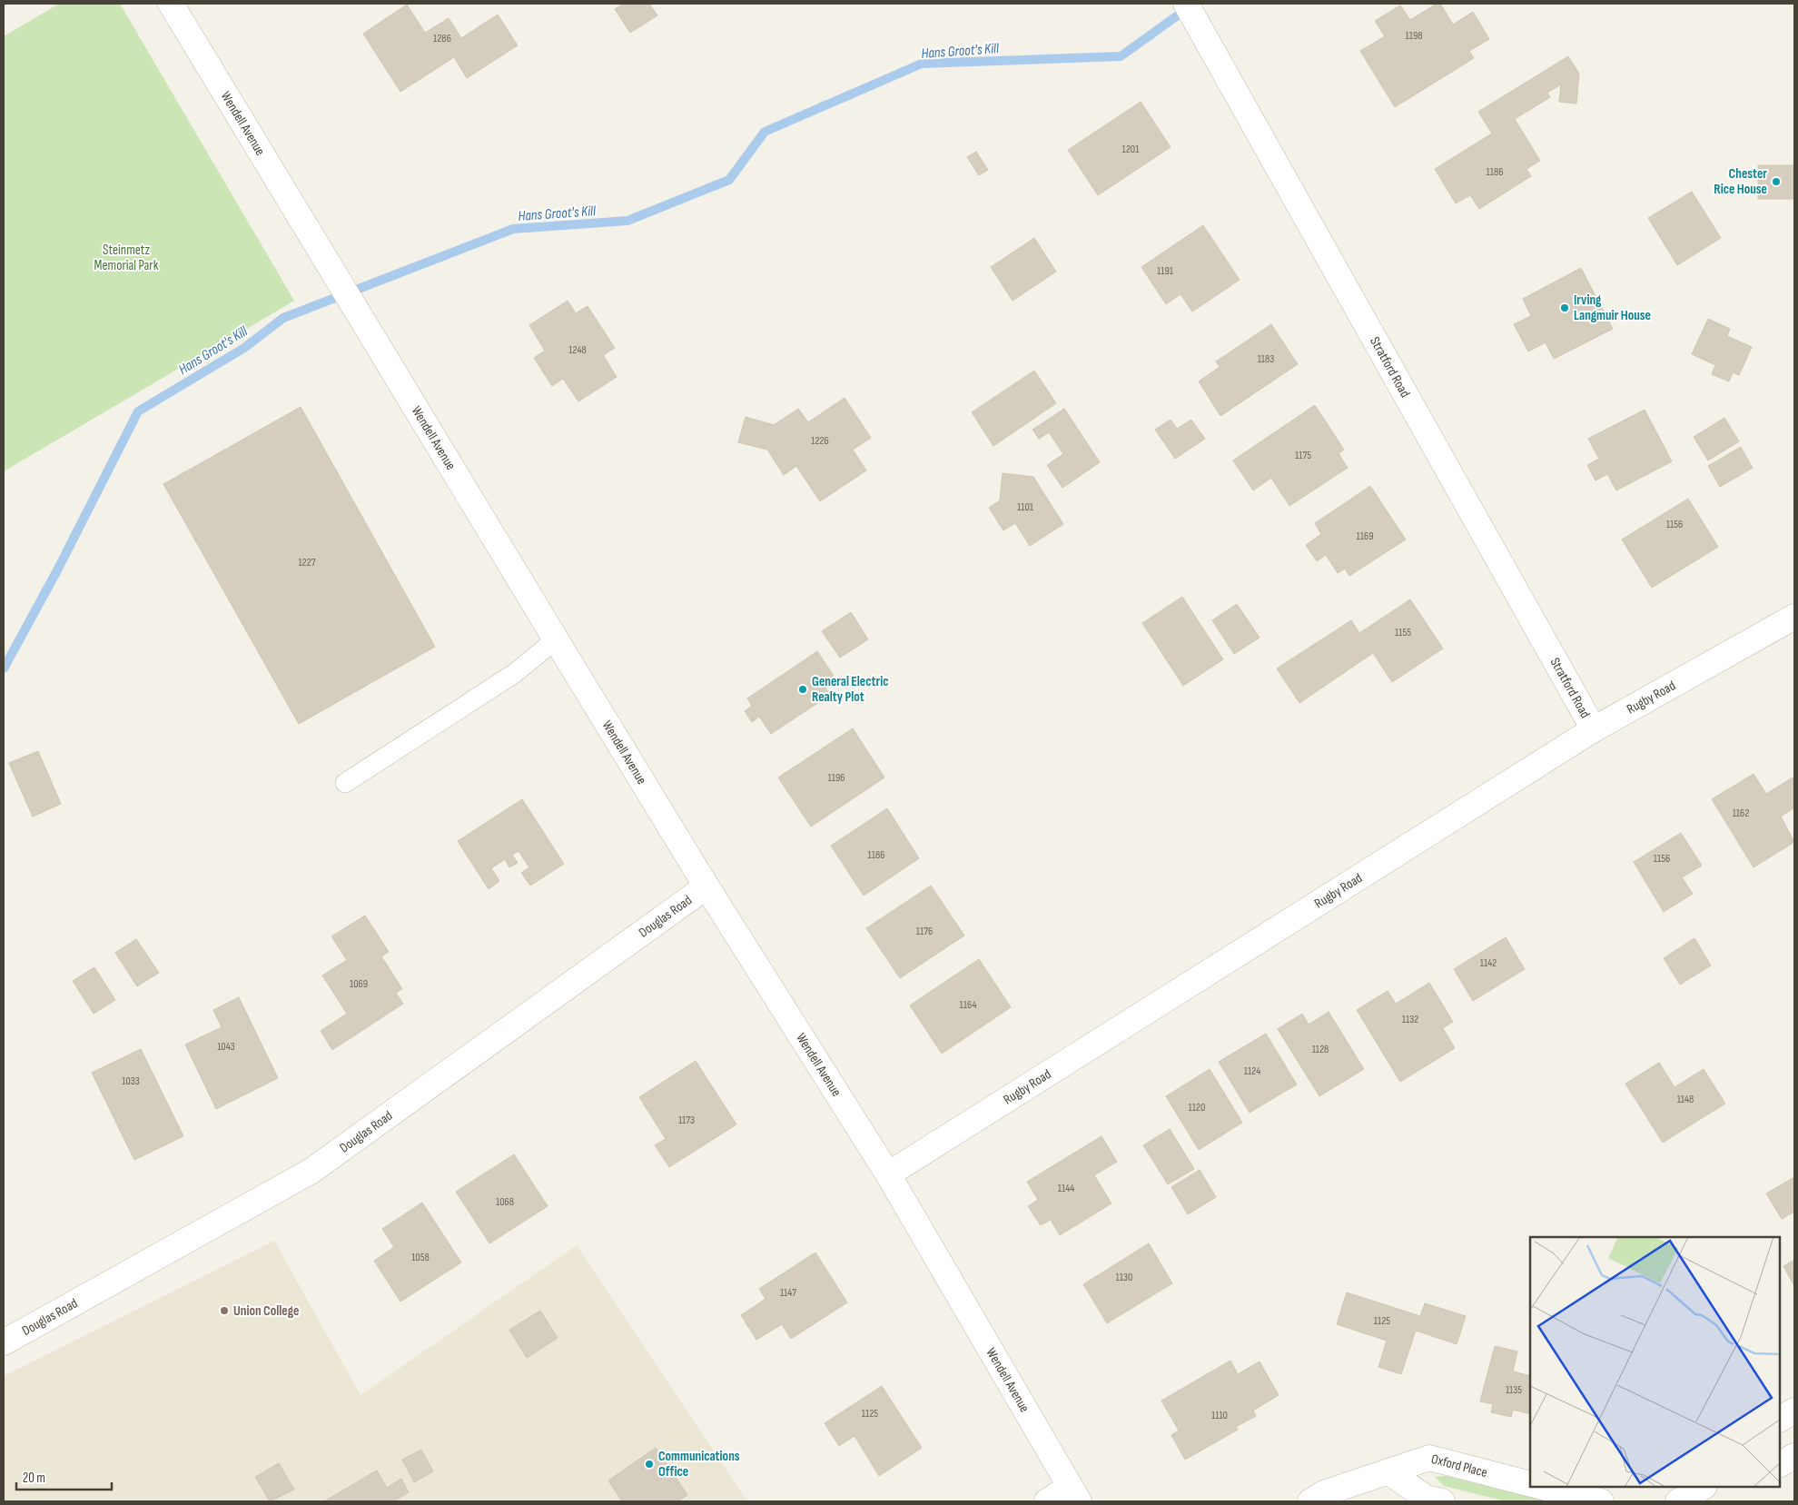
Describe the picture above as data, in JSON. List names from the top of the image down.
{
  "streets": {
    "street": [
      "Wendell Avenue",
      "Stratford Road",
      "Rugby Road",
      "Douglas Road",
      "Oxford Place"
    ]
  },
  "crossings": [
    ["Wendell Avenue", "Rugby Road"],
    ["Wendell Avenue", "Douglas Road"],
    ["Stratford Road", "Rugby Road"]
  ],
  "water": ["Hans Groot's Kill"],
  "parks": ["Steinmetz Memorial Park"],
  "places": [
    "Chester Rice House",
    "Irving Langmuir House",
    "General Electric Realty Plot",
    "Union College",
    "Communications Office"
  ],
  "house_numbers": [
    "1198",
    "1286",
    "1201",
    "1186",
    "1191",
    "1248",
    "1183",
    "1226",
    "1175",
    "1101",
    "1156",
    "1169",
    "1227",
    "1155",
    "1196",
    "1162",
    "1186",
    "1156",
    "1176",
    "1142",
    "1069",
    "1164",
    "1132",
    "1043",
    "1128",
    "1124",
    "1033",
    "1148",
    "1120",
    "1173",
    "1144",
    "1068",
    "1058",
    "1130",
    "1147",
    "1125",
    "1135",
    "1125",
    "1110"
  ],
  "scale_bar": "20 m"
}
